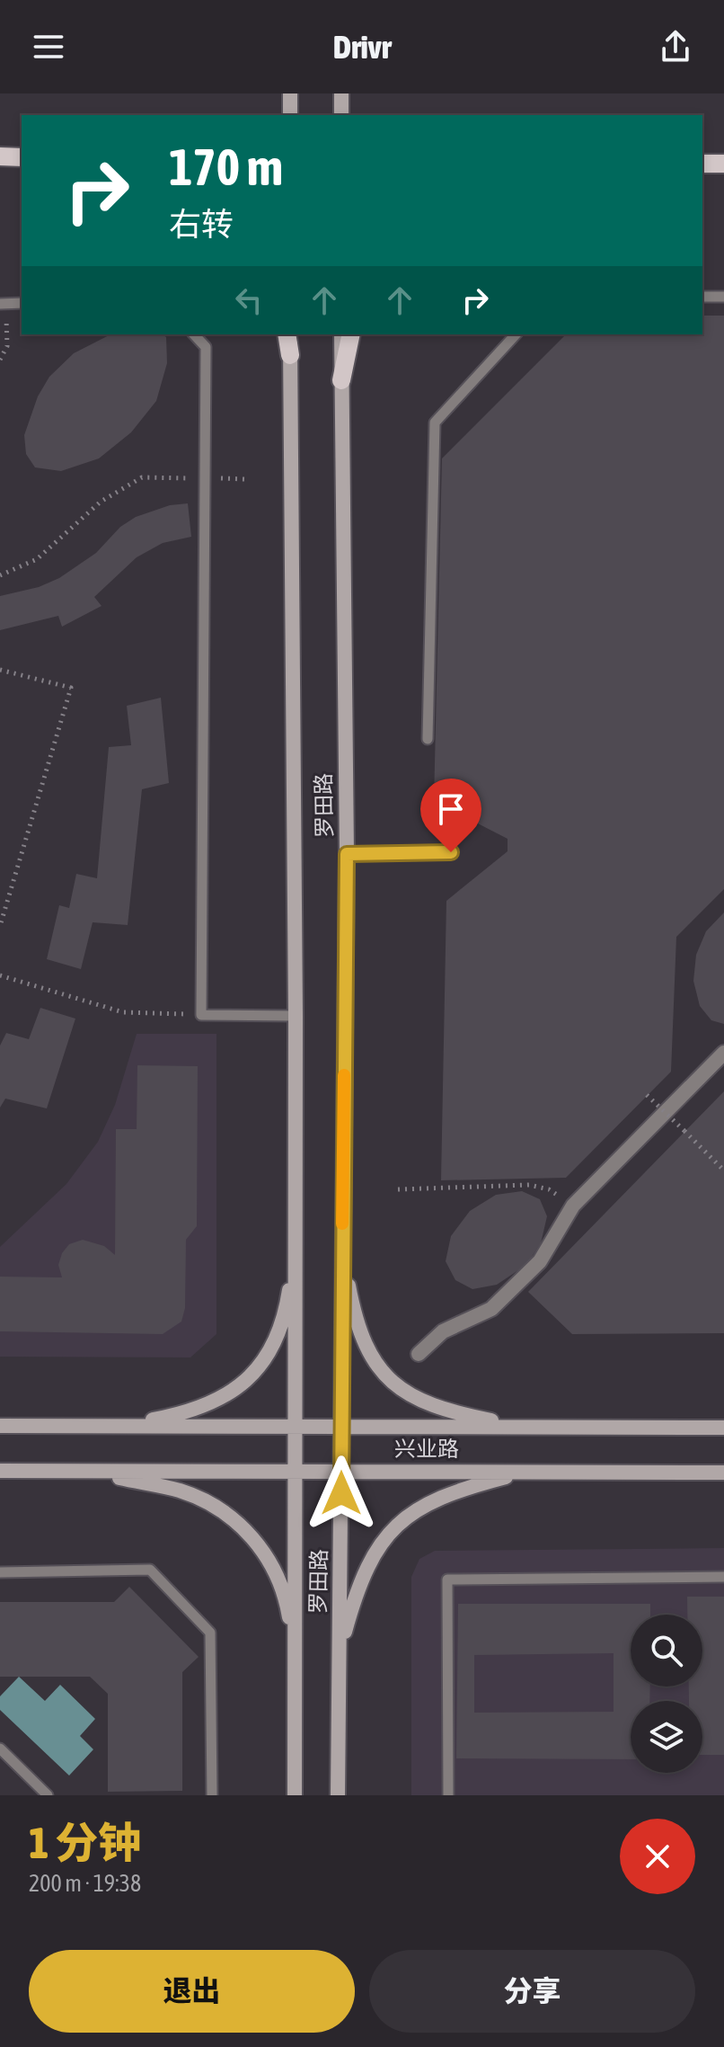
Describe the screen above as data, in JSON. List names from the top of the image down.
{
  "streets": {
    "main road": ["罗田路", "兴业路"]
  },
  "crossings": [
    ["罗田路", "兴业路"]
  ],
  "page": {
    "header": "Drivr",
    "turn": ["170 m", "右转"],
    "heading": ["1 分钟", "200 m · 19:38"],
    "buttons": ["退出", "分享"]
  }
}
